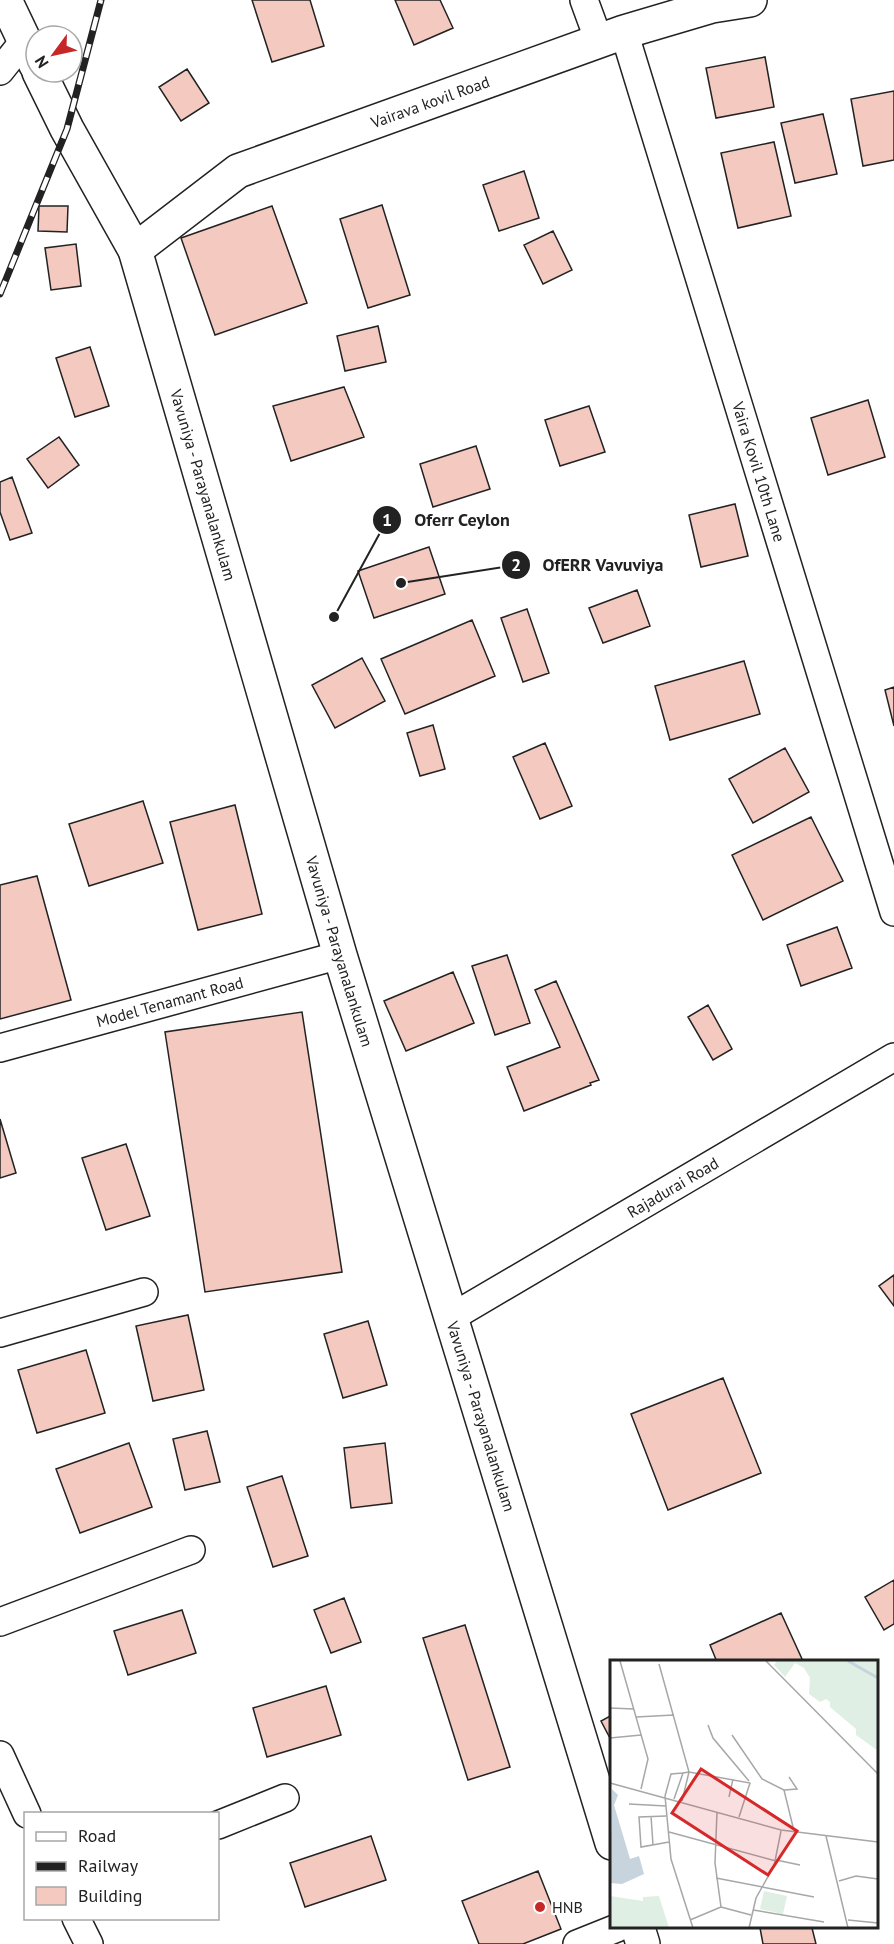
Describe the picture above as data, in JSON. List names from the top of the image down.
{
  "streets": {
    "main road": ["Vairava kovil Road", "Vavuniya - Parayanalankulam"],
    "street": ["Vaira Kovil 10th Lane", "Model Tenamant Road", "Rajadurai Road"]
  },
  "crossings": [
    ["Vairava kovil Road", "Vaira Kovil 10th Lane"],
    ["Vairava kovil Road", "Vavuniya - Parayanalankulam"],
    ["Vavuniya - Parayanalankulam", "Model Tenamant Road"],
    ["Vavuniya - Parayanalankulam", "Rajadurai Road"]
  ],
  "places": ["OfERR Vavuviya", "Oferr Ceylon", "HNB"],
  "legend": ["Road", "Railway", "Building"],
  "north": "bottom left"
}
